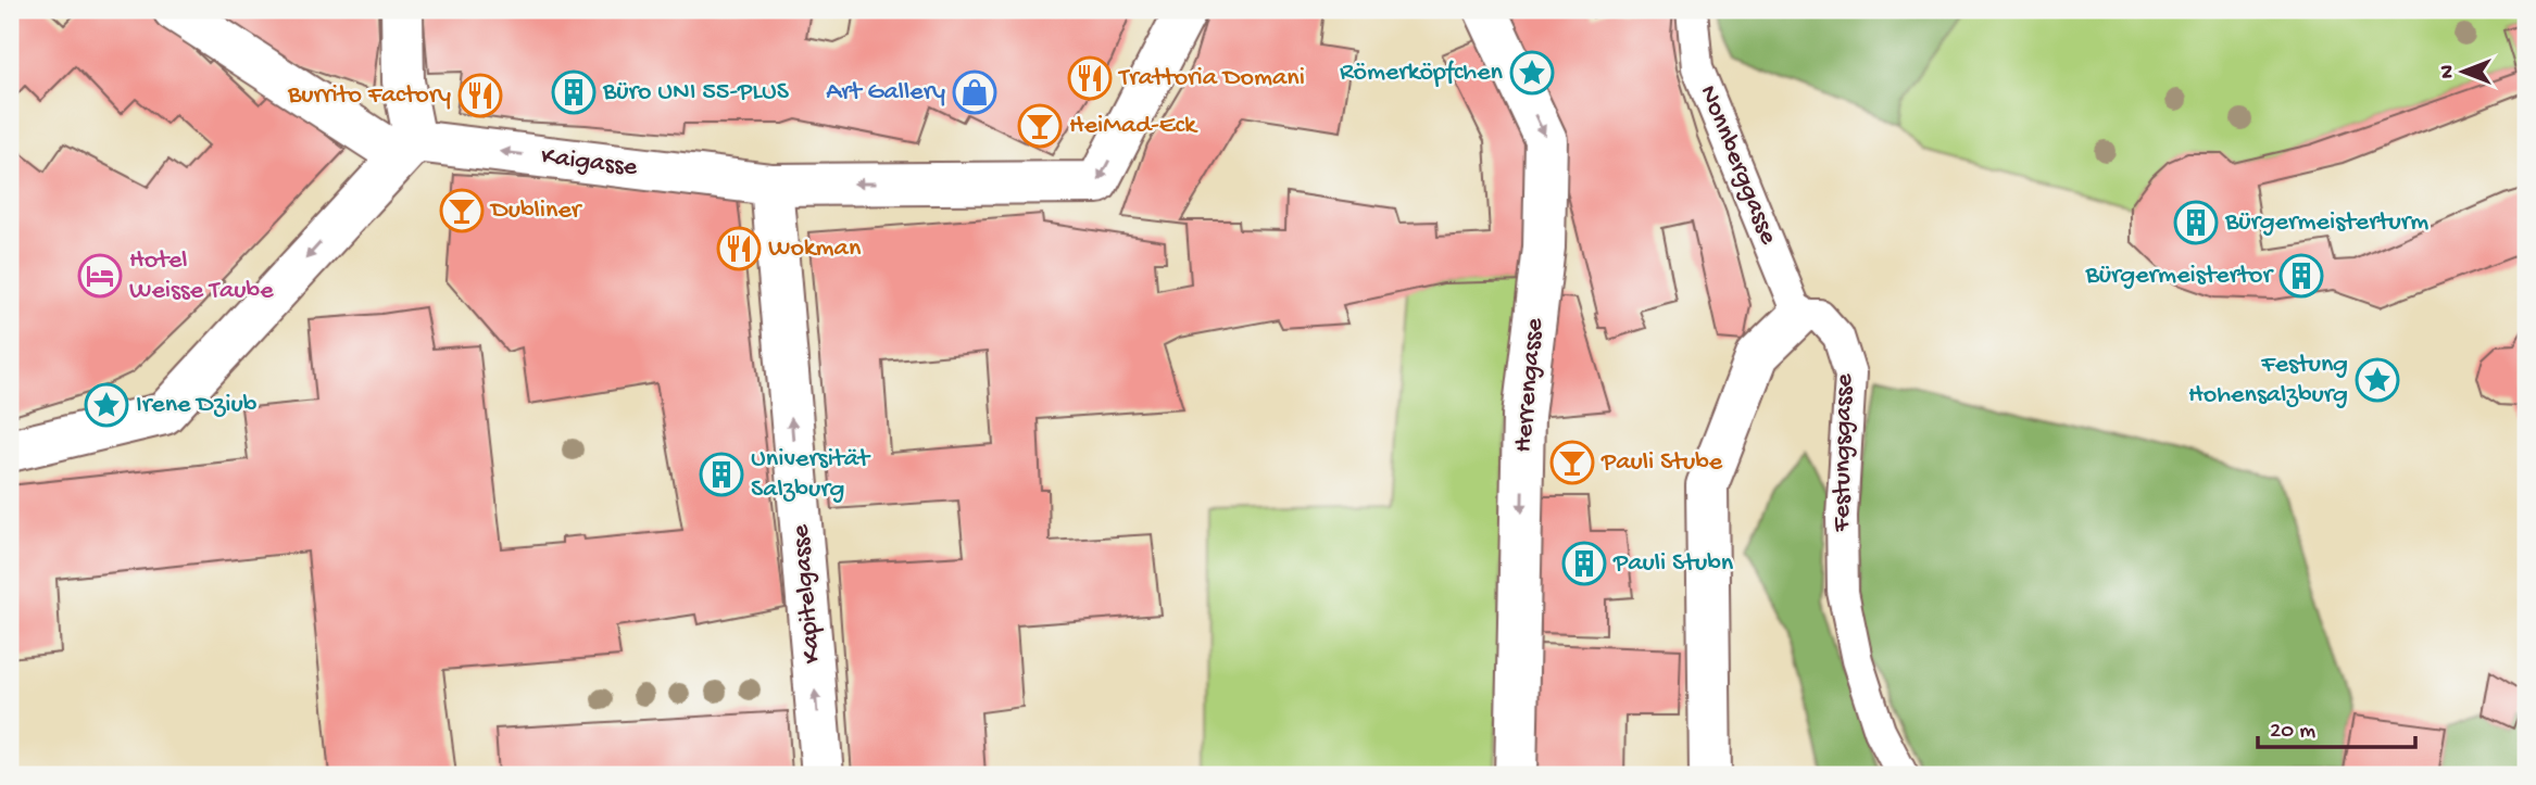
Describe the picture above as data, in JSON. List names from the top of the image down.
{
  "streets": {
    "street": ["Kaigasse", "Herrengasse", "Kapitelgasse"],
    "lane": ["Nonnberggasse", "Festungsgasse"]
  },
  "crossings": [
    ["Kaigasse", "Kapitelgasse"],
    ["Nonnberggasse", "Festungsgasse"]
  ],
  "one_way": ["Kaigasse", "Kapitelgasse"],
  "places": {
    "place": ["Römerköpfchen", "Festung Hohensalzburg", "Irene Dziub"],
    "restaurant": ["Trattoria Domani", "Burrito Factory", "Wokman"],
    "building": [
      "Büro UNI 55-PLUS",
      "Bürgermeisterturm",
      "Bürgermeistertor",
      "Universität Salzburg",
      "Pauli Stubn"
    ],
    "shop": ["Art Gallery"],
    "bar": ["HeiMad-Eck", "Dubliner", "Pauli Stube"],
    "hotel": ["Hotel Weisse Taube"]
  },
  "scale_bar": "20 m",
  "north": "left"
}
